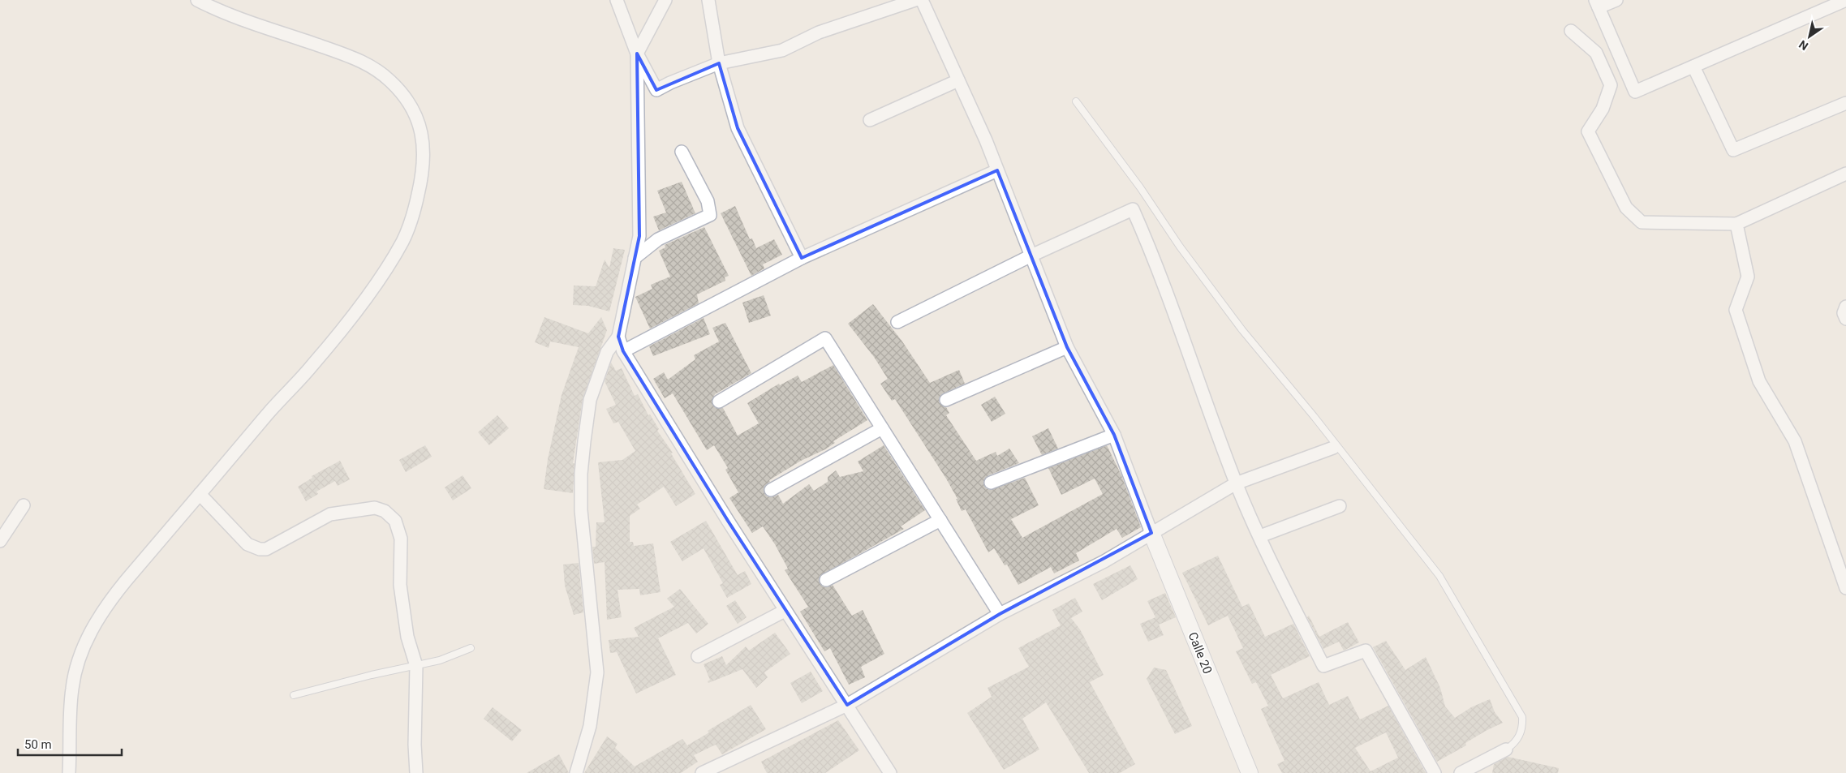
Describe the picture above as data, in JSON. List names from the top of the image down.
{
  "streets": {
    "main road": ["Calle 20"]
  },
  "scale_bar": "50 m",
  "north": "bottom left"
}
